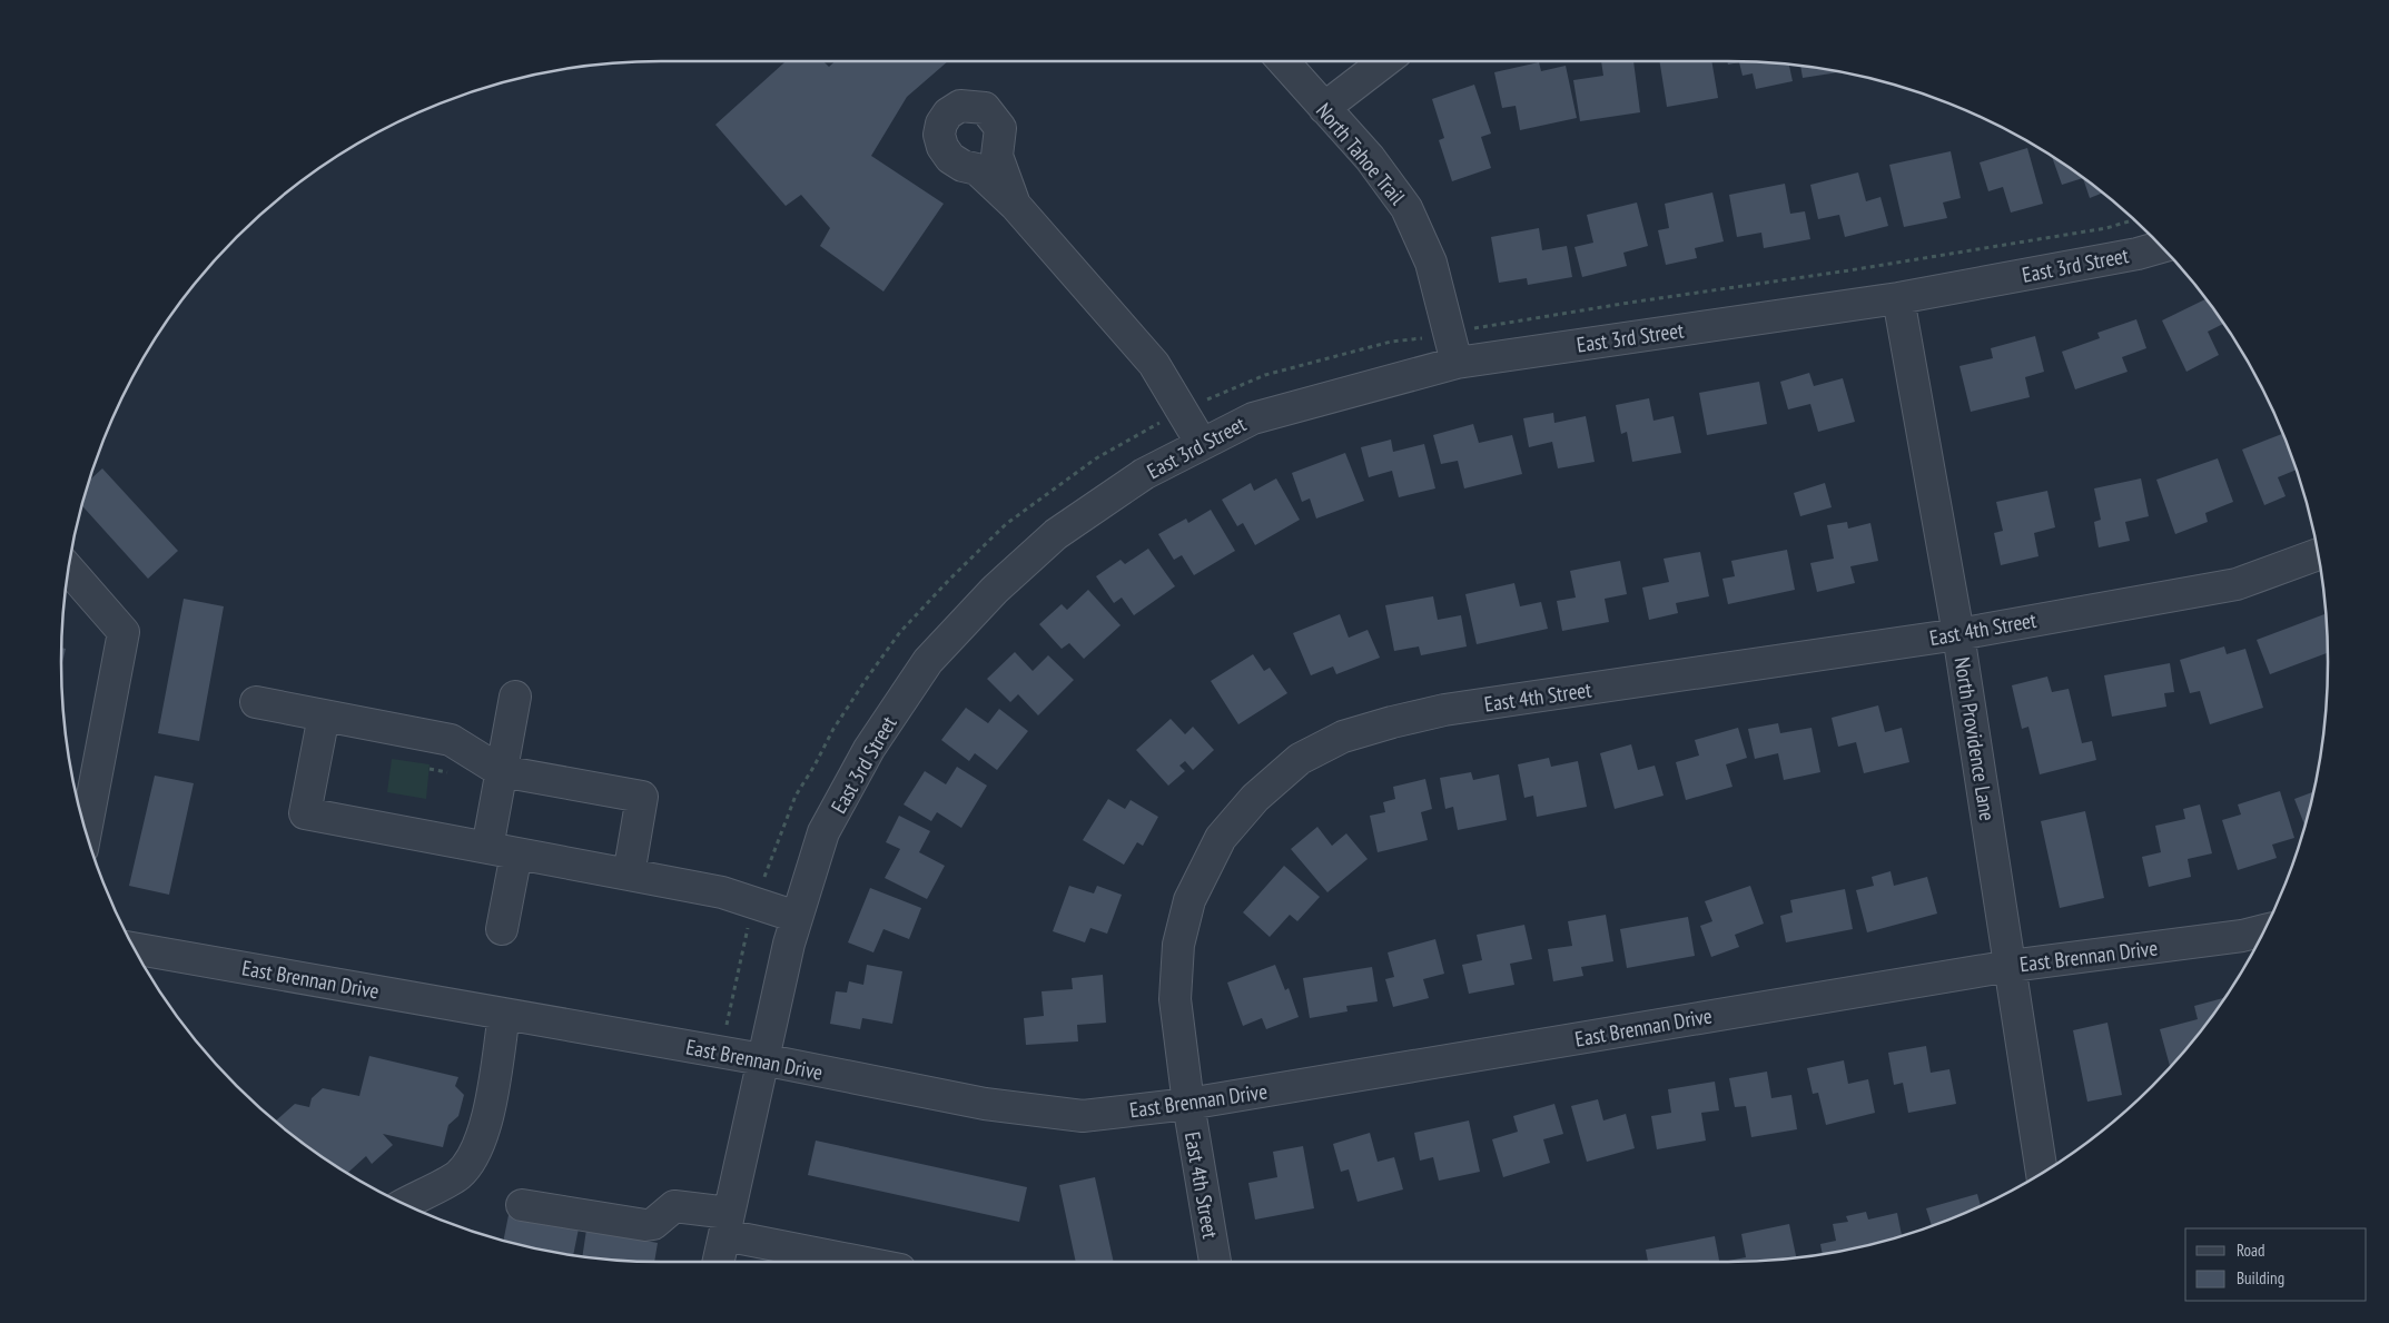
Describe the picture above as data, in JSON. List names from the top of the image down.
{
  "streets": {
    "street": [
      "North Tahoe Trail",
      "East 3rd Street",
      "East 4th Street",
      "North Providence Lane",
      "East Brennan Drive"
    ]
  },
  "crossings": [
    ["North Tahoe Trail", "East 3rd Street"],
    ["East 3rd Street", "North Providence Lane"],
    ["East 3rd Street", "East Brennan Drive"],
    ["East 4th Street", "North Providence Lane"],
    ["East 4th Street", "East Brennan Drive"],
    ["North Providence Lane", "East Brennan Drive"]
  ],
  "legend": ["Road", "Building"]
}
